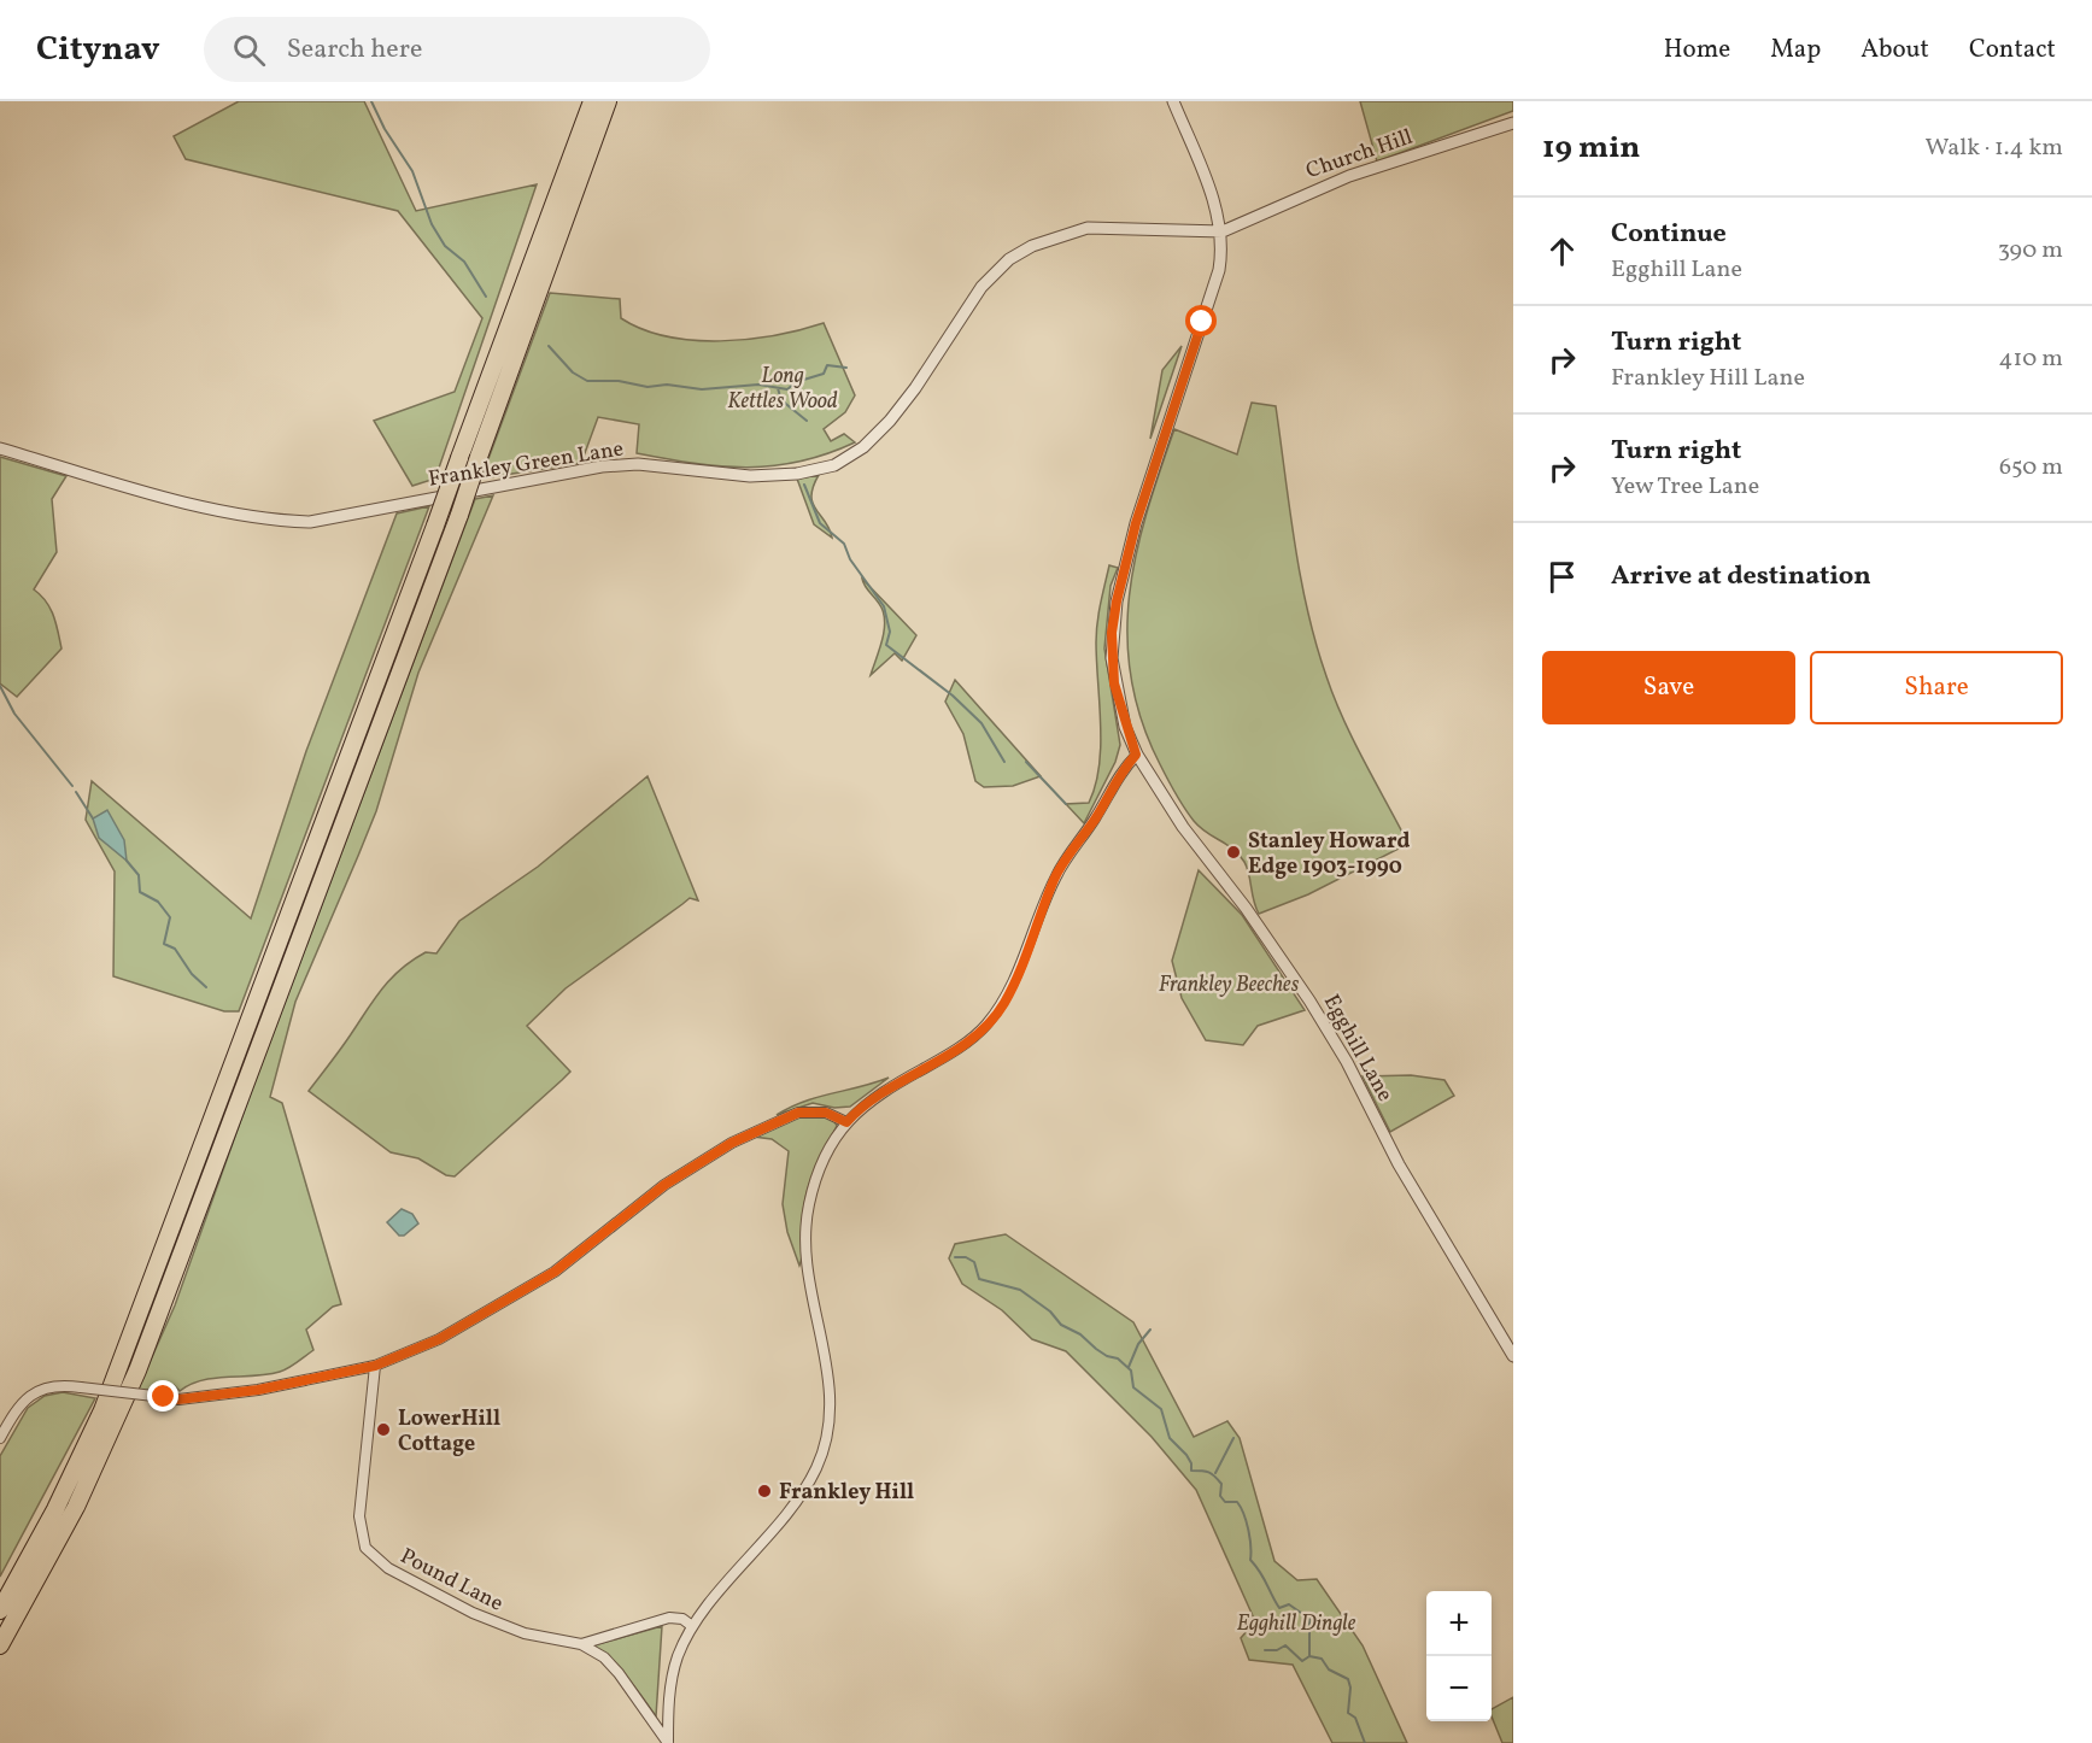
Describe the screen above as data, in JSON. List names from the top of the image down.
{
  "streets": {
    "street": [
      "Church Hill",
      "Frankley Green Lane",
      "Egghill Lane",
      "Pound Lane"
    ]
  },
  "crossings": [
    ["Church Hill", "Frankley Green Lane"],
    ["Church Hill", "Egghill Lane"],
    ["Frankley Green Lane", "Egghill Lane"]
  ],
  "parks": ["Long Kettles Wood", "Frankley Beeches", "Egghill Dingle"],
  "places": ["Stanley Howard Edge 1903-1990", "LowerHill Cottage", "Frankley Hill"],
  "page": {
    "header": "Citynav",
    "search": "Search here",
    "nav": [
      "Home",
      "Map",
      "About",
      "Contact"
    ],
    "heading": ["19 min", "Walk · 1.4 km"],
    "list": [
      ["Continue", "Egghill Lane", "390 m"],
      ["Turn right", "Frankley Hill Lane", "410 m"],
      ["Turn right", "Yew Tree Lane", "650 m"],
      "Arrive at destination"
    ],
    "buttons": ["Save", "Share"],
    "map_buttons": ["+", "−"]
  }
}
